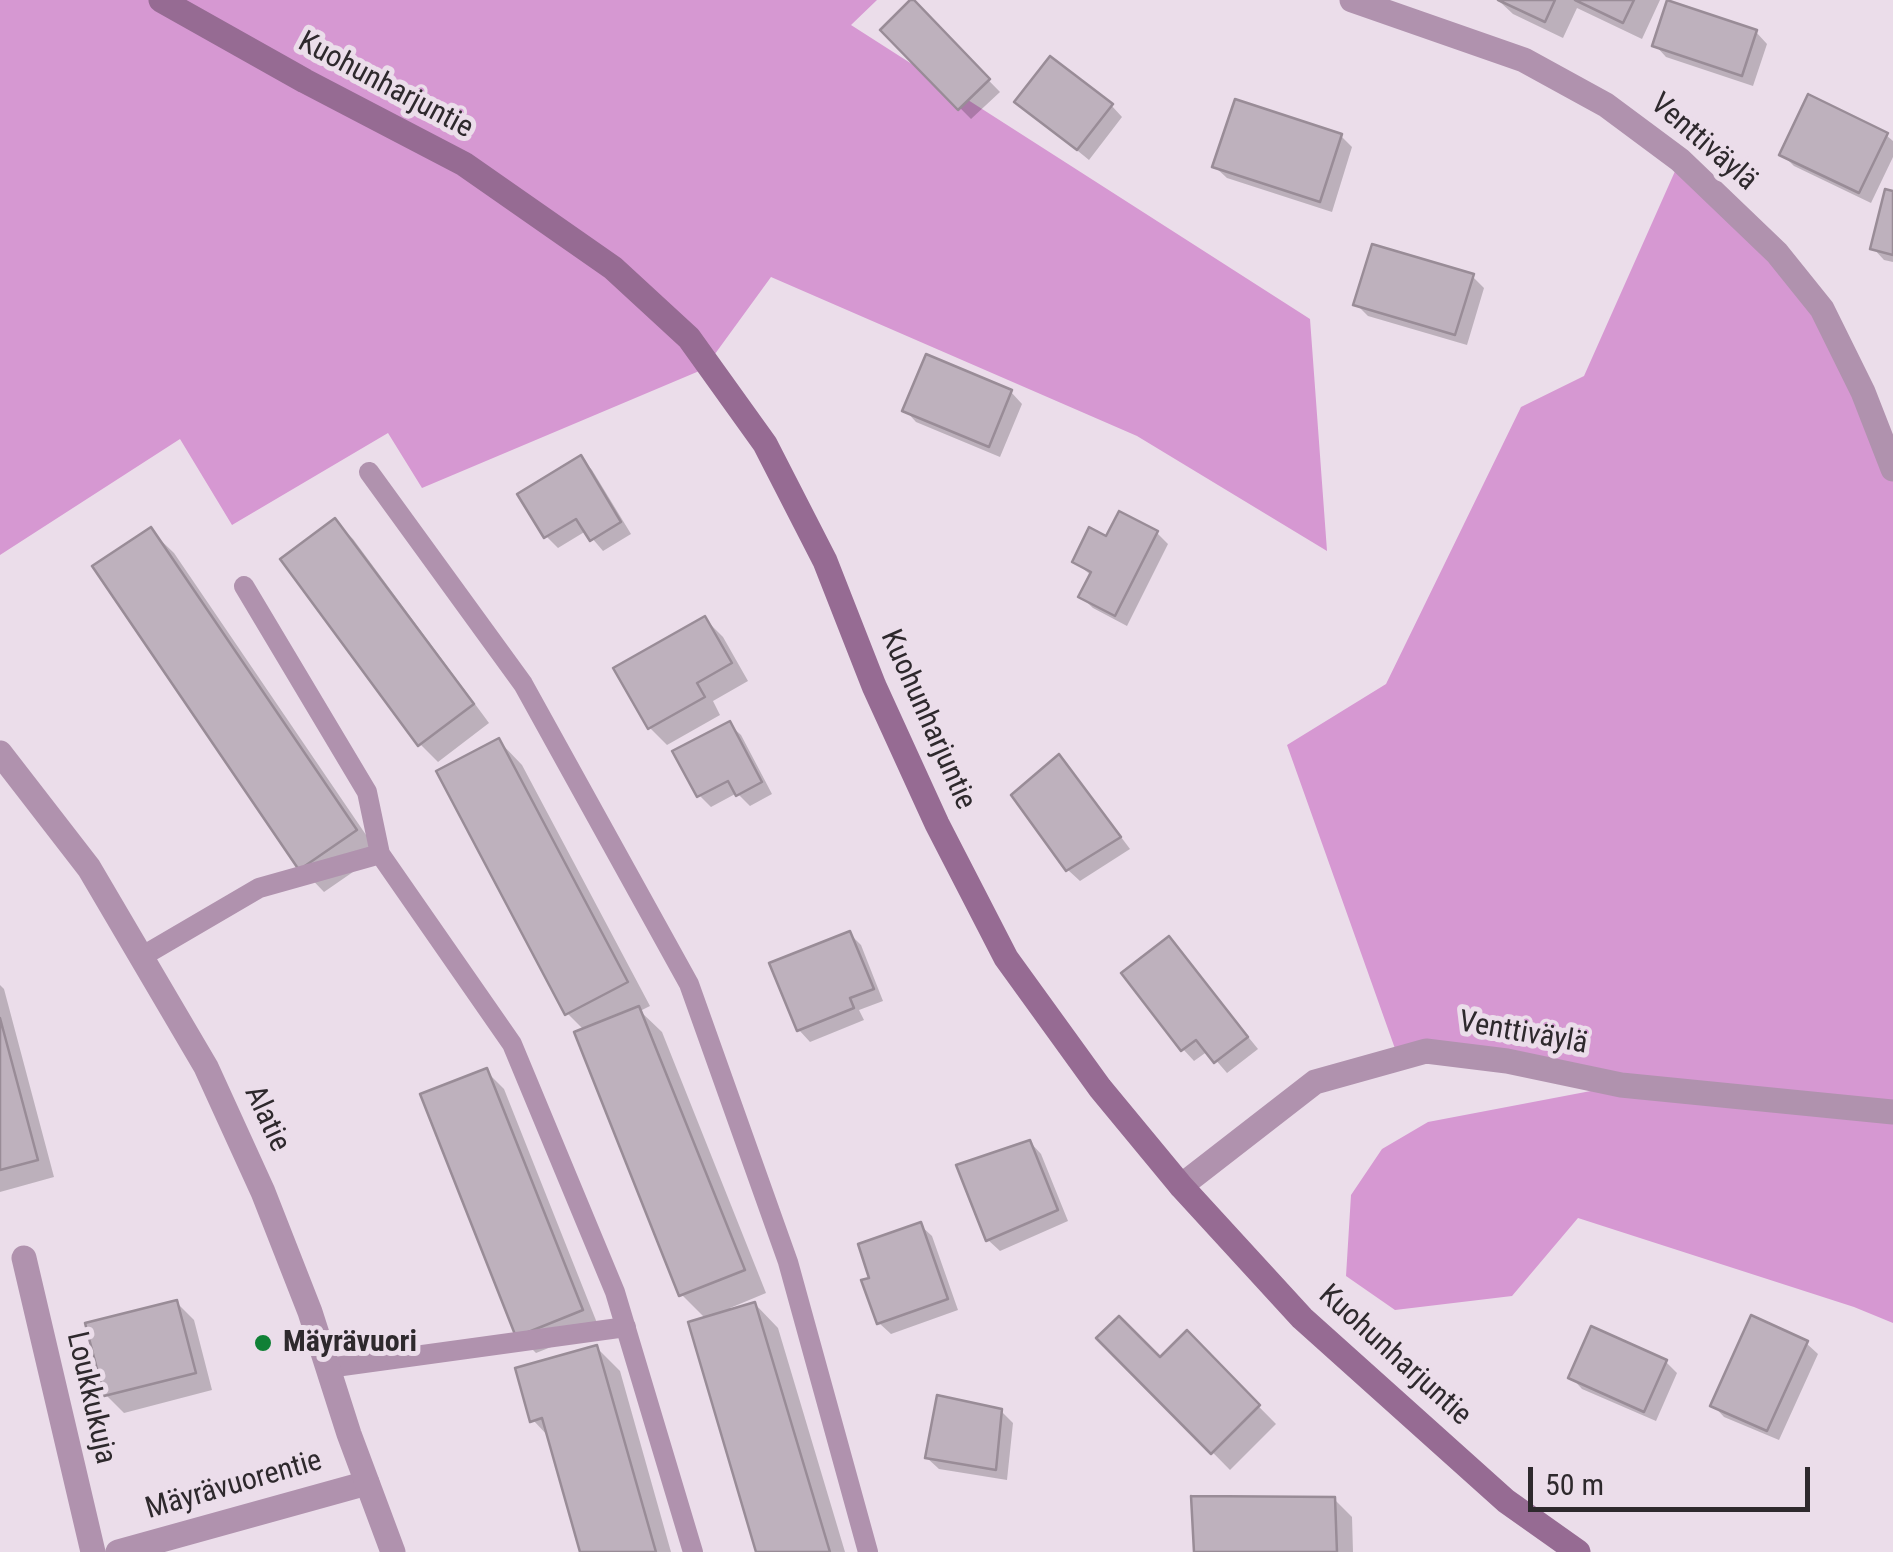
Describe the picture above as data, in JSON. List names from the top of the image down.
{
  "streets": {
    "main road": ["Kuohunharjuntie"],
    "street": [
      "Venttiväylä",
      "Alatie",
      "Loukkukuja",
      "Mäyrävuorentie"
    ]
  },
  "crossings": [
    ["Kuohunharjuntie", "Venttiväylä"],
    ["Alatie", "Mäyrävuorentie"]
  ],
  "places": ["Mäyrävuori"],
  "scale_bar": "50 m"
}
